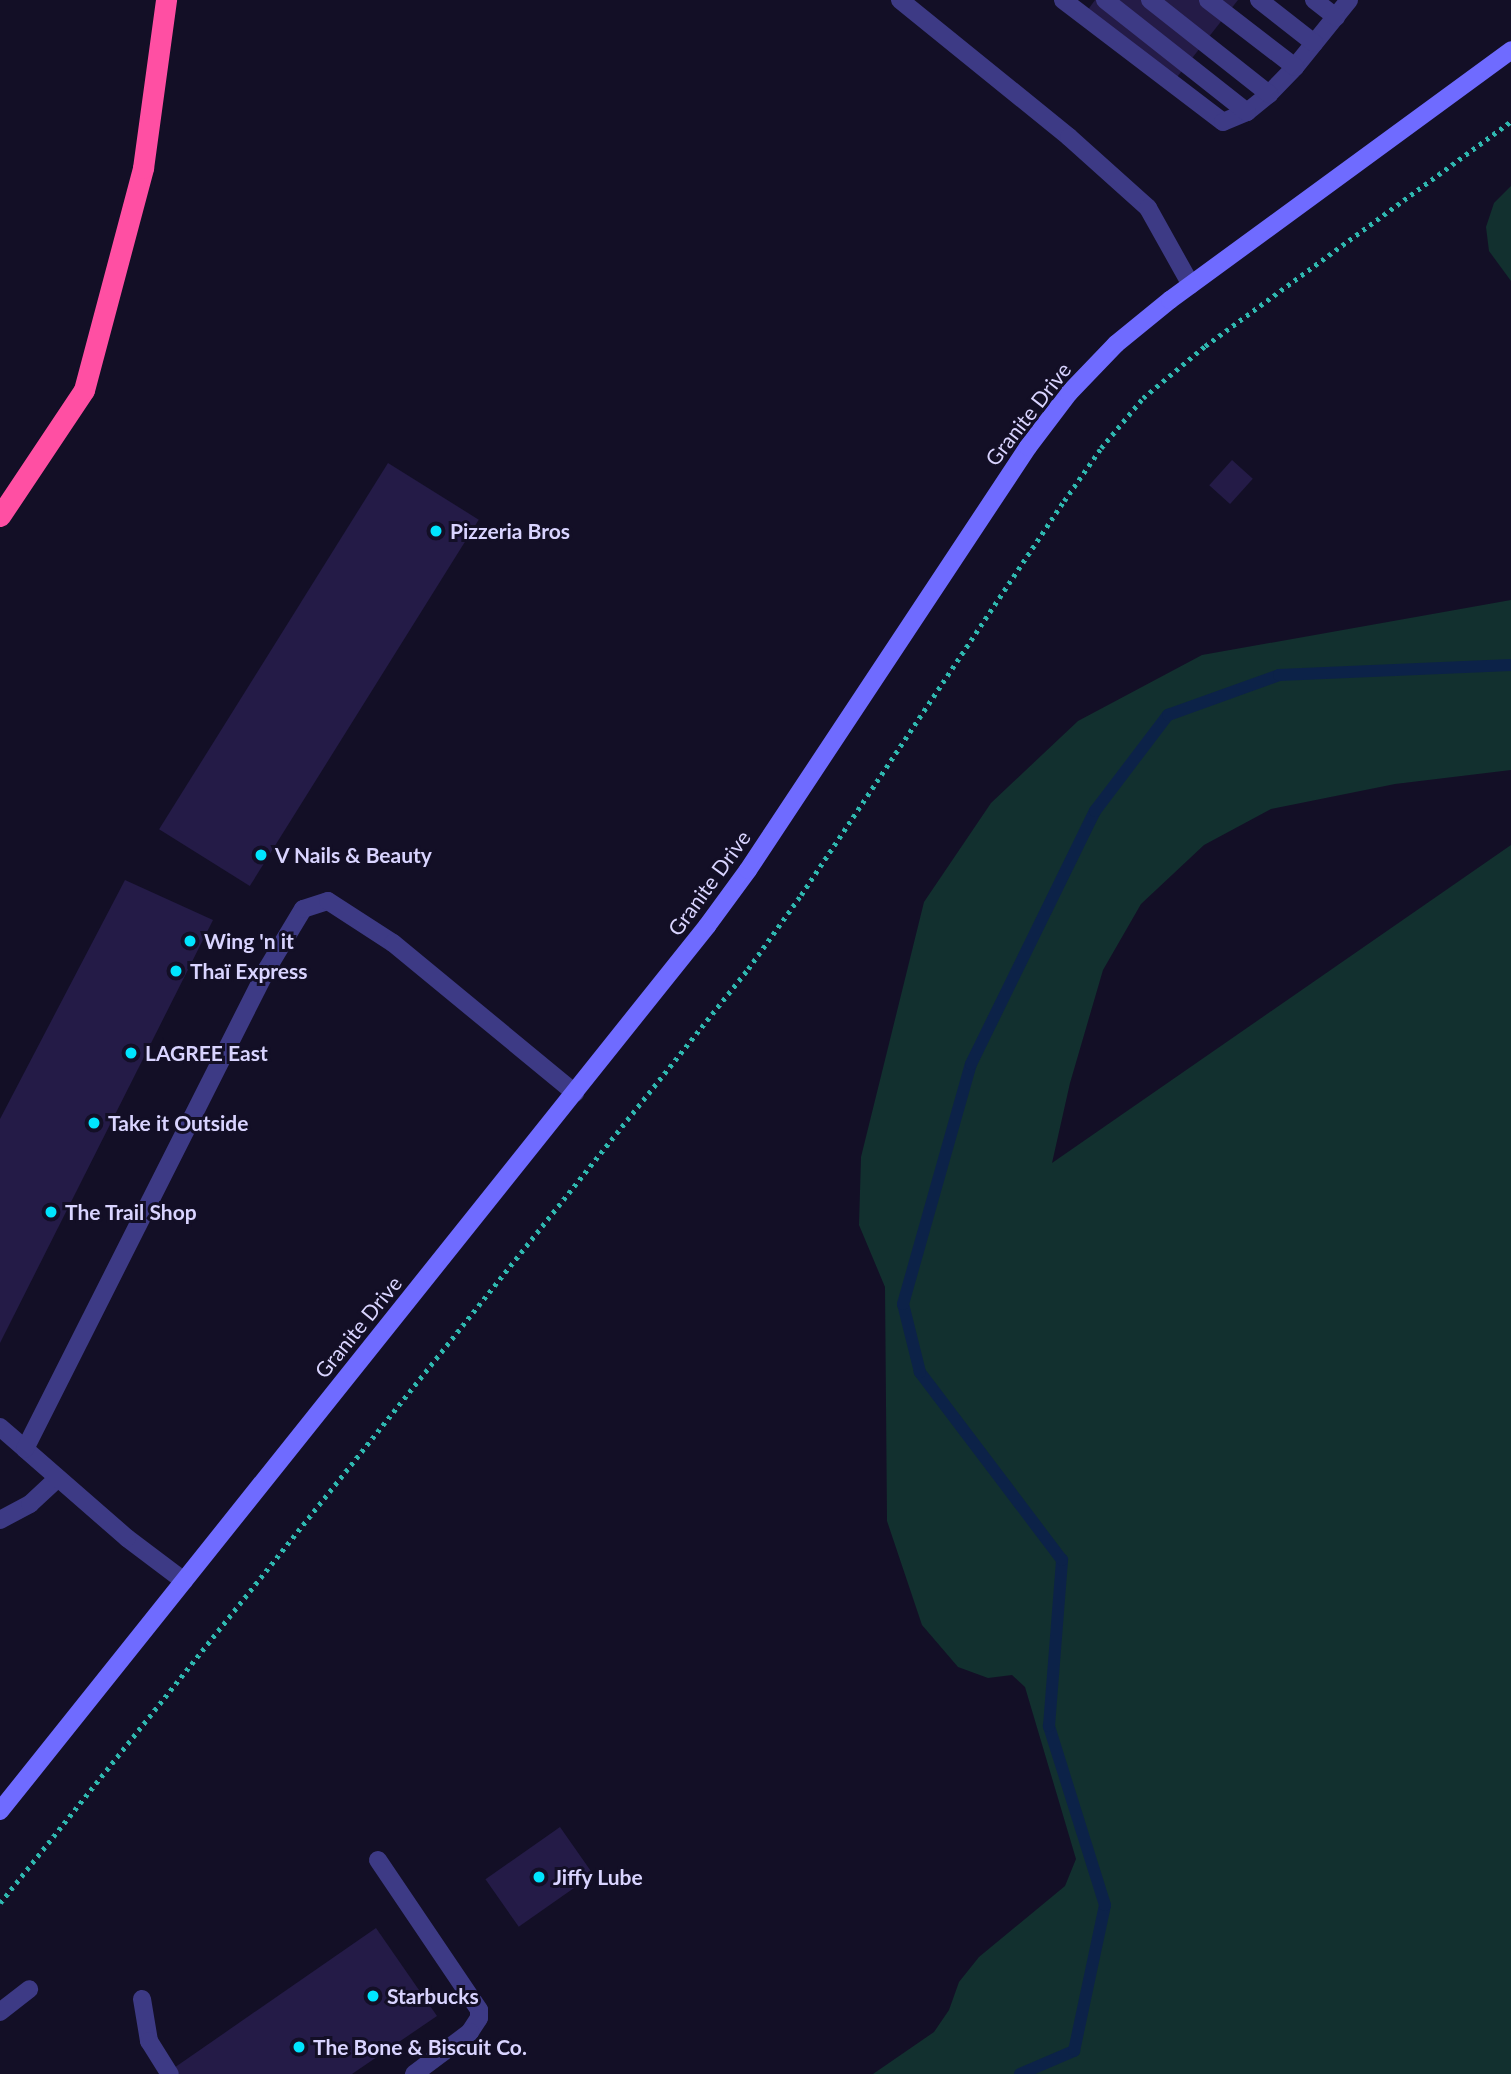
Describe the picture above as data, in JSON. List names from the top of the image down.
{
  "streets": {
    "street": ["Granite Drive"]
  },
  "places": [
    "Pizzeria Bros",
    "V Nails & Beauty",
    "Wing 'n it",
    "Thaï Express",
    "LAGREE East",
    "Take it Outside",
    "The Trail Shop",
    "Jiffy Lube",
    "Starbucks",
    "The Bone & Biscuit Co."
  ]
}
